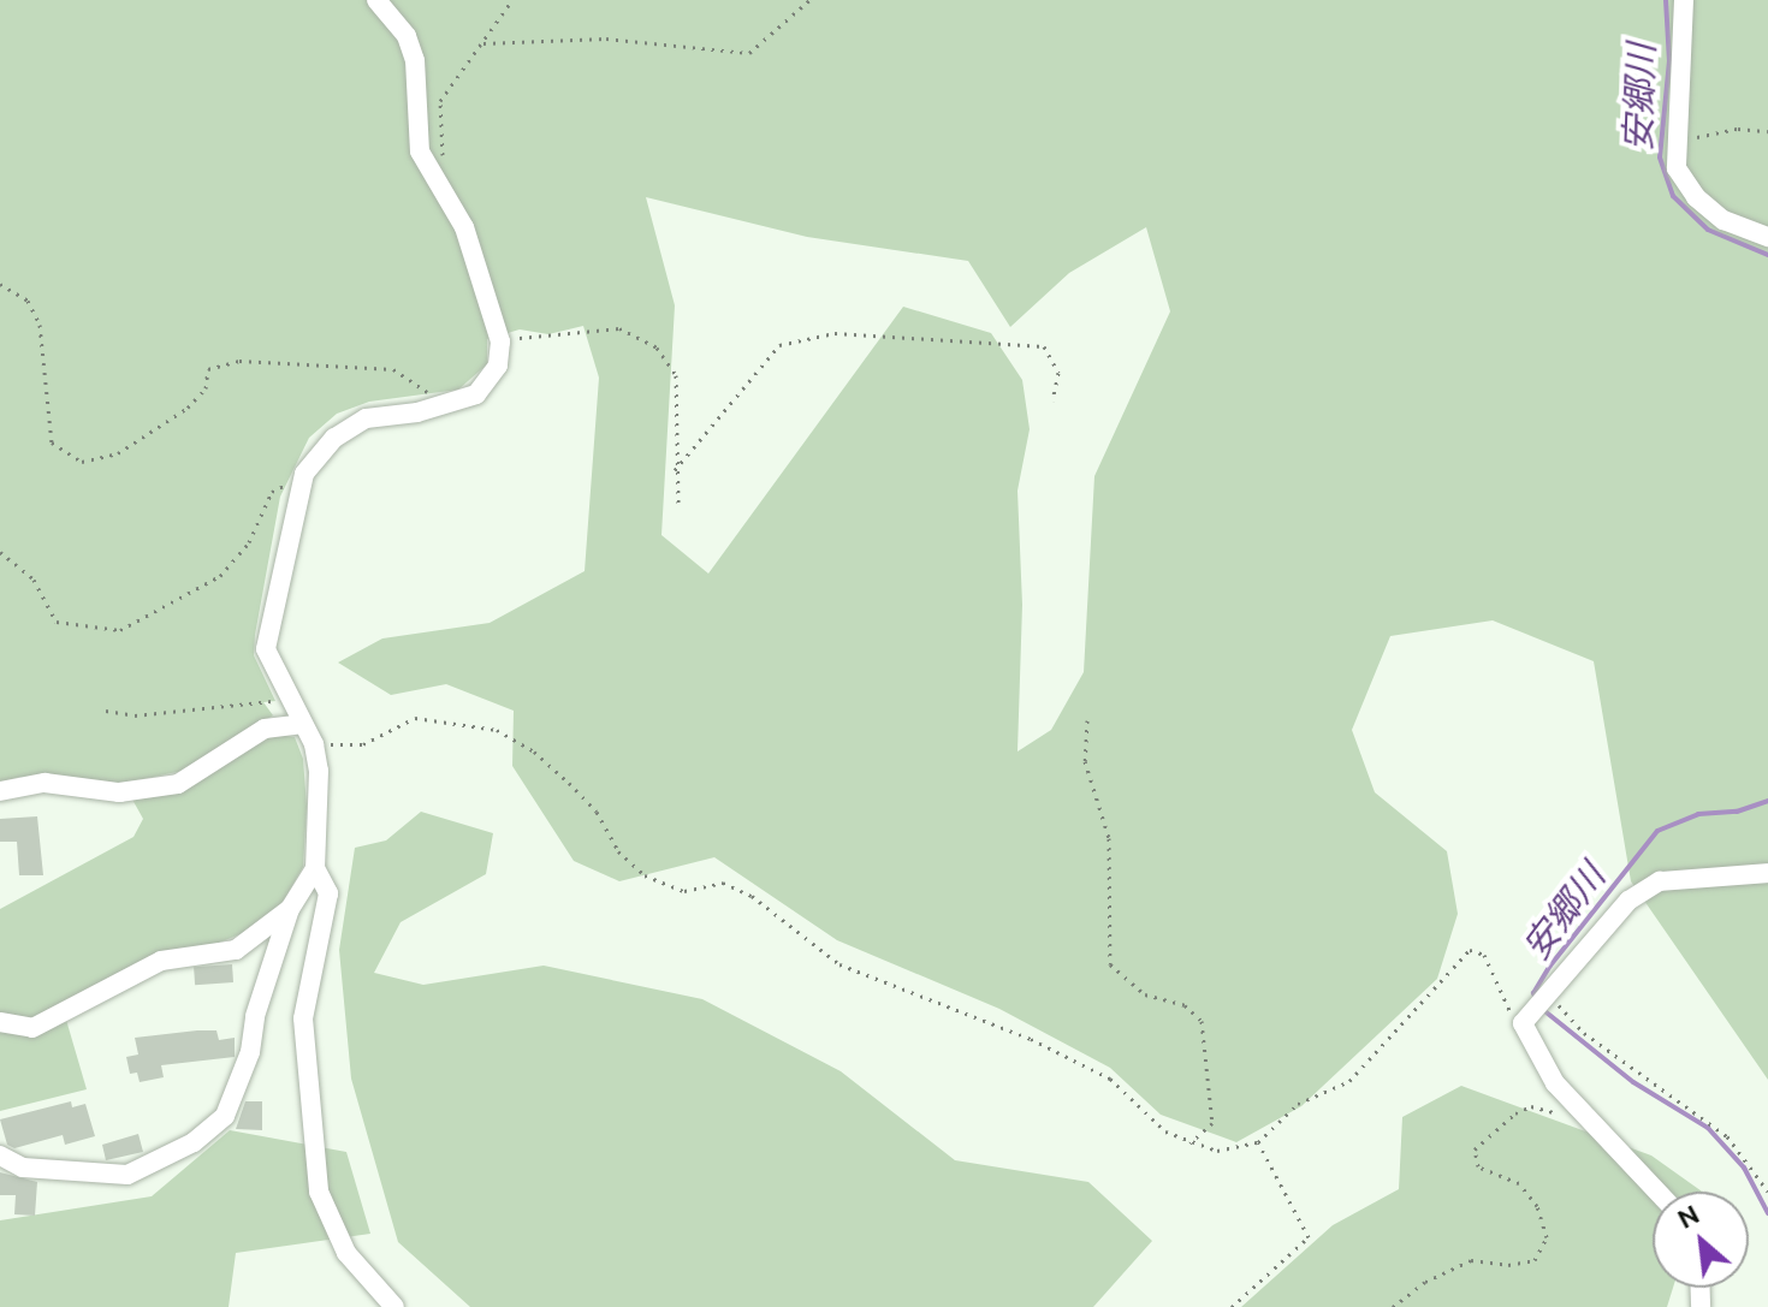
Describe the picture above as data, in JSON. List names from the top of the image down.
{
  "water": ["安郷川"],
  "north": "top left"
}
